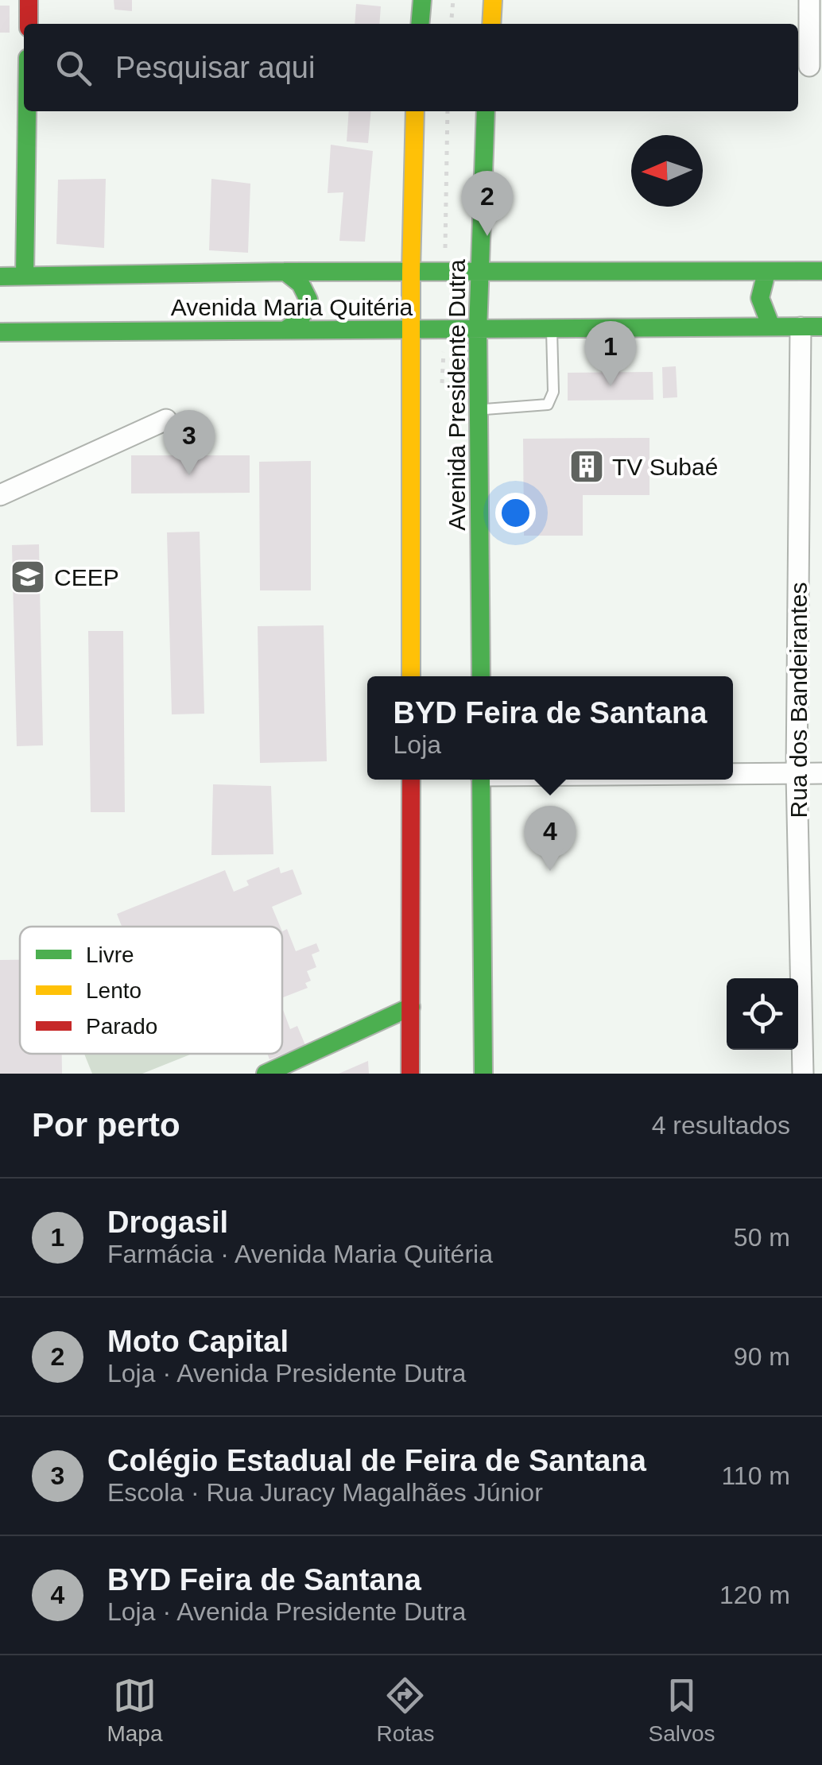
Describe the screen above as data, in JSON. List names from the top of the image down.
{
  "streets": {
    "main road": ["Avenida Maria Quitéria", "Avenida Presidente Dutra"],
    "street": ["Rua dos Bandeirantes"]
  },
  "crossings": [
    ["Avenida Maria Quitéria", "Avenida Presidente Dutra"],
    ["Avenida Maria Quitéria", "Rua dos Bandeirantes"]
  ],
  "places": {
    "building": ["TV Subaé"],
    "school or university": ["CEEP"]
  },
  "legend": ["Livre", "Lento", "Parado"],
  "north": "left",
  "page": {
    "search": "Pesquisar aqui",
    "pins": [
      "2",
      "1",
      "3",
      "4"
    ],
    "popup": ["BYD Feira de Santana", "Loja"],
    "heading": ["Por perto", "4 resultados"],
    "list": [
      {
        "mark": "1",
        "name": "Drogasil",
        "note": "Farmácia · Avenida Maria Quitéria",
        "value": "50 m"
      },
      {
        "mark": "2",
        "name": "Moto Capital",
        "note": "Loja · Avenida Presidente Dutra",
        "value": "90 m"
      },
      {
        "mark": "3",
        "name": "Colégio Estadual de Feira de Santana",
        "note": "Escola · Rua Juracy Magalhães Júnior",
        "value": "110 m"
      },
      {
        "mark": "4",
        "name": "BYD Feira de Santana",
        "note": "Loja · Avenida Presidente Dutra",
        "value": "120 m"
      }
    ],
    "nav": ["Mapa", "Rotas", "Salvos"]
  }
}
